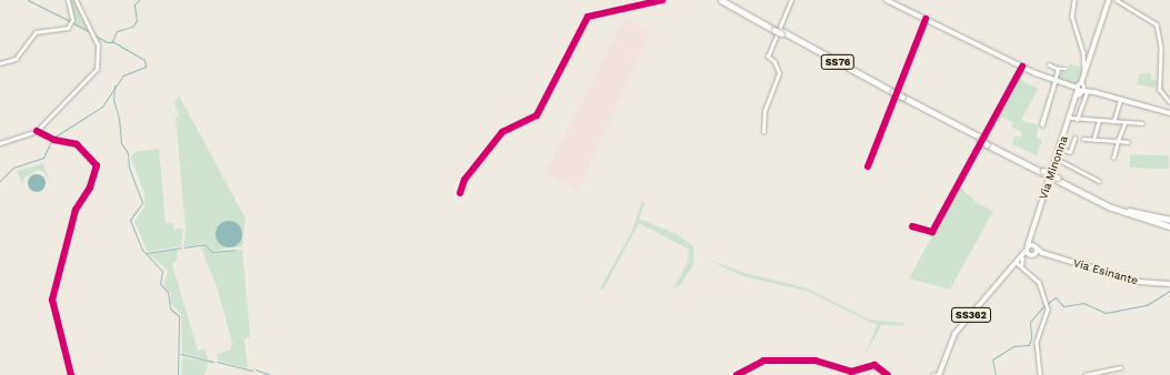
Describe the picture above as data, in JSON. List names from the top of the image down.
{
  "streets": {
    "highway": ["SS76"],
    "main road": ["Via Minonna", "Via Esinante", "SS362"]
  },
  "crossings": [
    ["Via Minonna", "Via Esinante"],
    ["Via Minonna", "SS362"],
    ["Via Esinante", "SS362"]
  ]
}
